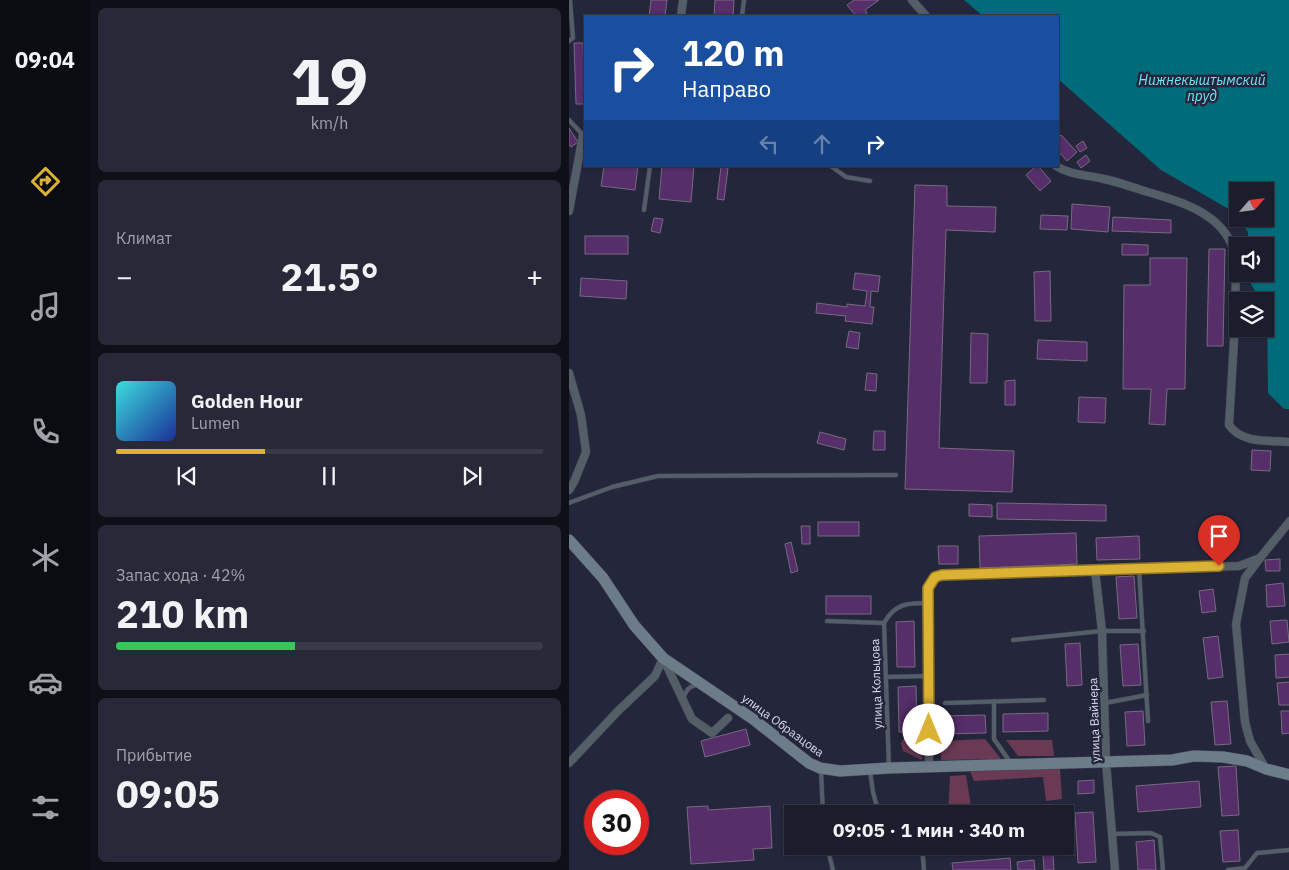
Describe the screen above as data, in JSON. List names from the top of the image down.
{
  "streets": {
    "main road": ["улица Образцова"],
    "street": ["улица Вайнера"],
    "lane": ["улица Кольцова"]
  },
  "crossings": [
    ["улица Кольцова", "улица Образцова"],
    ["улица Вайнера", "улица Образцова"]
  ],
  "water": ["Нижнекыштымский пруд"],
  "north": "top right",
  "page": {
    "tabs": "09:04",
    "tile": [
      ["19", "km/h"],
      "Климат",
      ["Запас хода · 42%", "210 km"],
      ["Прибытие", "09:05"]
    ],
    "turn": ["120 m", "Направо"],
    "heat": ["−", "21.5°", "+"],
    "song": ["Golden Hour", "Lumen"],
    "limit": "30",
    "trip": "09:05 · 1 мин · 340 m"
  }
}
